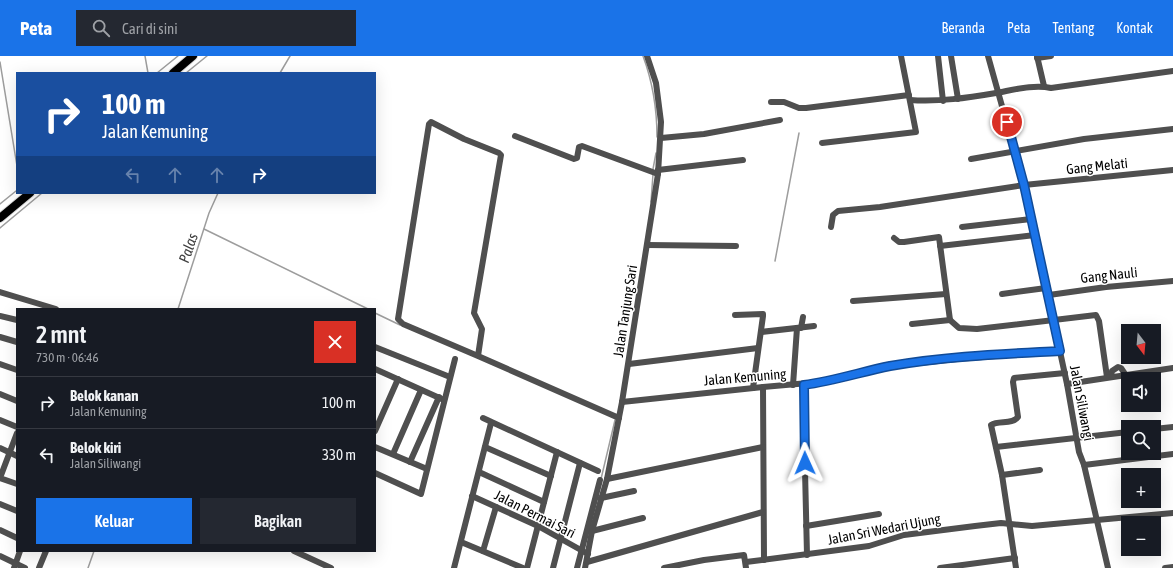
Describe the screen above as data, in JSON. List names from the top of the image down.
{
  "streets": {
    "street": [
      "Gang Melati",
      "Gang Nauli",
      "Jalan Tanjung Sari",
      "Jalan Kemuning",
      "Jalan Siliwangi",
      "Jalan Permai Sari",
      "Jalan Sri Wedari Ujung"
    ]
  },
  "crossings": [
    ["Gang Melati", "Jalan Siliwangi"],
    ["Gang Nauli", "Jalan Siliwangi"],
    ["Jalan Tanjung Sari", "Jalan Kemuning"],
    ["Jalan Tanjung Sari", "Jalan Permai Sari"],
    ["Jalan Kemuning", "Jalan Siliwangi"],
    ["Jalan Siliwangi", "Jalan Sri Wedari Ujung"]
  ],
  "water": ["Palas"],
  "north": "bottom",
  "page": {
    "header": "Peta",
    "search": "Cari di sini",
    "nav": [
      "Beranda",
      "Peta",
      "Tentang",
      "Kontak"
    ],
    "turn": ["100 m", "Jalan Kemuning"],
    "heading": ["2 mnt", "730 m · 06:46"],
    "map_buttons": ["+", "−"],
    "list": [
      {
        "name": "Belok kanan",
        "note": "Jalan Kemuning",
        "value": "100 m"
      },
      {
        "name": "Belok kiri",
        "note": "Jalan Siliwangi",
        "value": "330 m"
      }
    ],
    "buttons": ["Keluar", "Bagikan"]
  }
}
